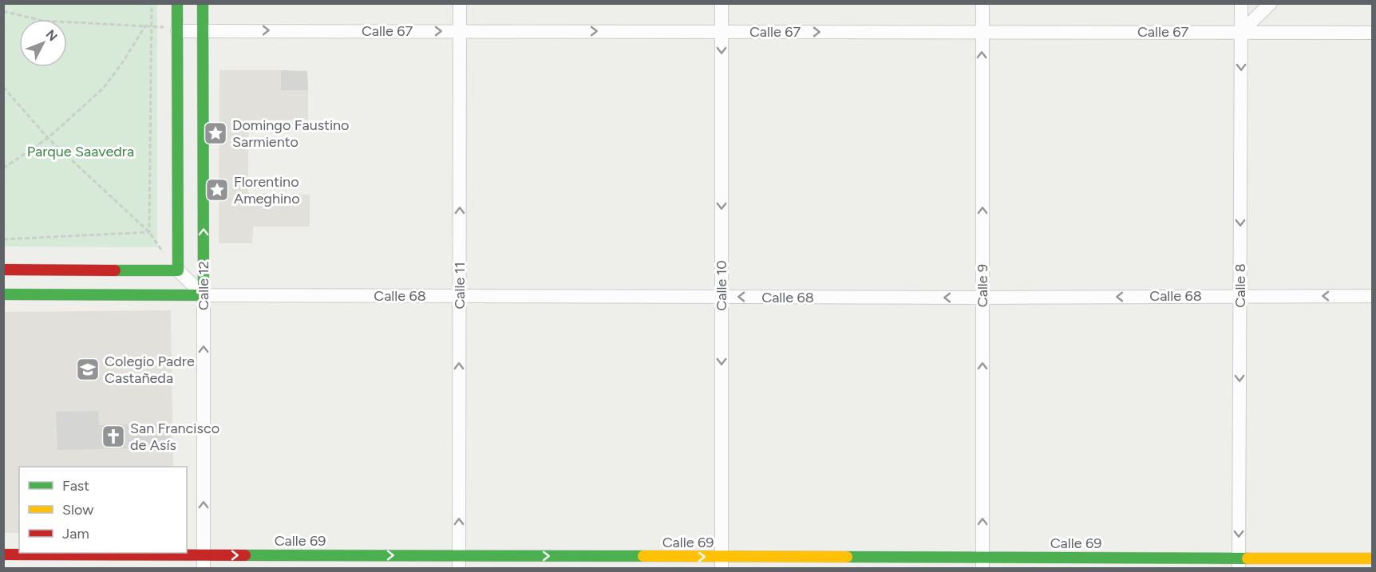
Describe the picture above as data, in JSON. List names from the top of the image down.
{
  "streets": {
    "street": [
      "Calle 67",
      "Calle 12",
      "Calle 11",
      "Calle 10",
      "Calle 9",
      "Calle 8",
      "Calle 68",
      "Calle 69"
    ]
  },
  "crossings": [
    ["Calle 67", "Calle 12"],
    ["Calle 67", "Calle 11"],
    ["Calle 67", "Calle 10"],
    ["Calle 67", "Calle 9"],
    ["Calle 67", "Calle 8"],
    ["Calle 12", "Calle 68"],
    ["Calle 12", "Calle 69"],
    ["Calle 11", "Calle 68"],
    ["Calle 11", "Calle 69"],
    ["Calle 10", "Calle 68"],
    ["Calle 10", "Calle 69"],
    ["Calle 9", "Calle 68"],
    ["Calle 9", "Calle 69"],
    ["Calle 8", "Calle 68"],
    ["Calle 8", "Calle 69"]
  ],
  "one_way": [
    "Calle 67",
    "Calle 11",
    "Calle 10",
    "Calle 9",
    "Calle 8",
    "Calle 68",
    "Calle 69"
  ],
  "parks": ["Parque Saavedra"],
  "places": {
    "place": ["Domingo Faustino Sarmiento", "Florentino Ameghino"],
    "school or university": ["Colegio Padre Castañeda"],
    "church": ["San Francisco de Asís"]
  },
  "legend": ["Fast", "Slow", "Jam"],
  "north": "top right"
}
